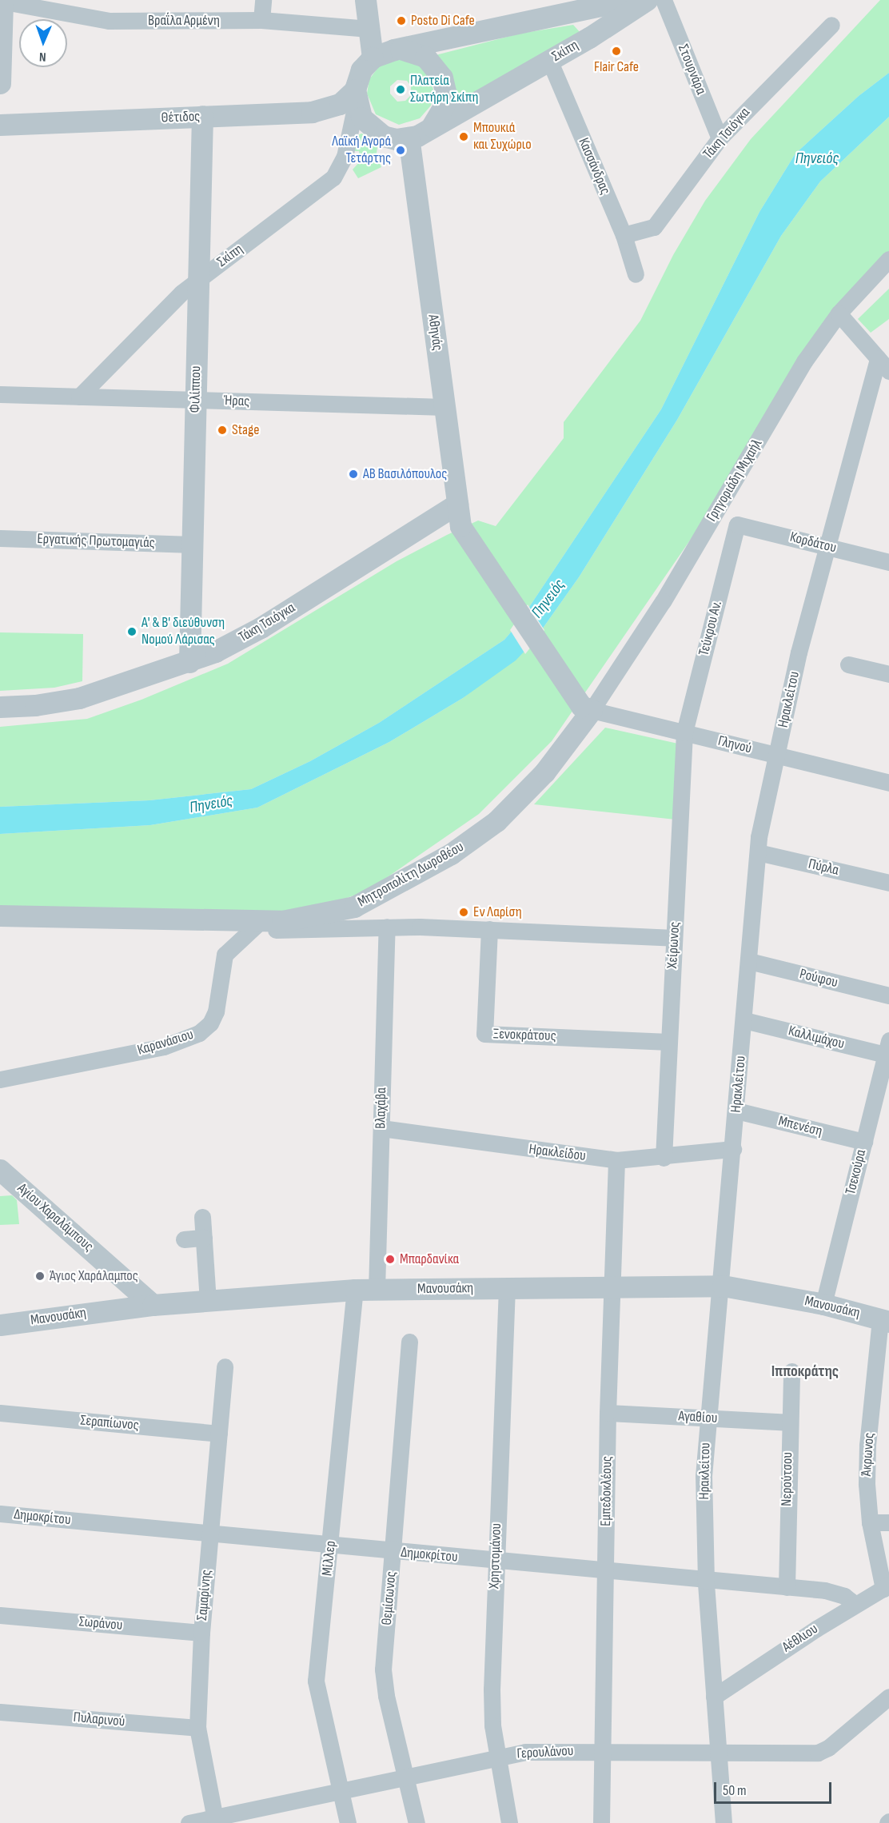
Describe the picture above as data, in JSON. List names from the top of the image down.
{
  "streets": {
    "street": [
      "Βραΐλα Αρμένη",
      "Σκίπη",
      "Στουρνάρα",
      "Θέτιδος",
      "Τάκη Τσιόγκα",
      "Κασσάνδρας",
      "Αθηνάς",
      "Φιλίππου",
      "Ήρας",
      "Γρηγοριάδη Μιχαήλ",
      "Εργατικής Πρωτομαγιάς",
      "Κορδάτου",
      "Τεύκρου Αν.",
      "Ηρακλείτου",
      "Γληνού",
      "Πύρλα",
      "Μητροπολίτη Δωροθέου",
      "Χείρωνος",
      "Ρούφου",
      "Ξενοκράτους",
      "Καλλιμάχου",
      "Καρανάσιου",
      "Βλαχάβα",
      "Μπενέση",
      "Ηρακλείδου",
      "Τσεκούρα",
      "Αγίου Χαραλάμπους",
      "Μανουσάκη",
      "Αγαθίου",
      "Σεραπίωνος",
      "Άκρωνος",
      "Νερούτσου",
      "Εμπεδοκλέους",
      "Δημοκρίτου",
      "Χρηστομάνου",
      "Μίλλερ",
      "Σαμαρίνης",
      "Θεμίσωνος",
      "Σωράνου",
      "Αέθλιου",
      "Πυλαρινού",
      "Γερουλάνου"
    ]
  },
  "crossings": [
    ["Σκίπη", "Θέτιδος"],
    ["Σκίπη", "Κασσάνδρας"],
    ["Σκίπη", "Αθηνάς"],
    ["Σκίπη", "Φιλίππου"],
    ["Σκίπη", "Ήρας"],
    ["Στουρνάρα", "Τάκη Τσιόγκα"],
    ["Θέτιδος", "Αθηνάς"],
    ["Θέτιδος", "Φιλίππου"],
    ["Τάκη Τσιόγκα", "Κασσάνδρας"],
    ["Τάκη Τσιόγκα", "Αθηνάς"],
    ["Τάκη Τσιόγκα", "Φιλίππου"],
    ["Αθηνάς", "Ήρας"],
    ["Αθηνάς", "Γρηγοριάδη Μιχαήλ"],
    ["Αθηνάς", "Γληνού"],
    ["Αθηνάς", "Μητροπολίτη Δωροθέου"],
    ["Φιλίππου", "Ήρας"],
    ["Φιλίππου", "Εργατικής Πρωτομαγιάς"],
    ["Γρηγοριάδη Μιχαήλ", "Γληνού"],
    ["Γρηγοριάδη Μιχαήλ", "Μητροπολίτη Δωροθέου"],
    ["Κορδάτου", "Τεύκρου Αν."],
    ["Κορδάτου", "Ηρακλείτου"],
    ["Τεύκρου Αν.", "Γληνού"],
    ["Τεύκρου Αν.", "Χείρωνος"],
    ["Ηρακλείτου", "Γληνού"],
    ["Ηρακλείτου", "Πύρλα"],
    ["Ηρακλείτου", "Ρούφου"],
    ["Ηρακλείτου", "Καλλιμάχου"],
    ["Ηρακλείτου", "Μπενέση"],
    ["Ηρακλείτου", "Ηρακλείδου"],
    ["Ηρακλείτου", "Μανουσάκη"],
    ["Ηρακλείτου", "Αγαθίου"],
    ["Ηρακλείτου", "Δημοκρίτου"],
    ["Ηρακλείτου", "Αέθλιου"],
    ["Ηρακλείτου", "Γερουλάνου"],
    ["Γληνού", "Μητροπολίτη Δωροθέου"],
    ["Γληνού", "Χείρωνος"],
    ["Μητροπολίτη Δωροθέου", "Χείρωνος"],
    ["Μητροπολίτη Δωροθέου", "Ξενοκράτους"],
    ["Μητροπολίτη Δωροθέου", "Καρανάσιου"],
    ["Μητροπολίτη Δωροθέου", "Βλαχάβα"],
    ["Χείρωνος", "Ξενοκράτους"],
    ["Χείρωνος", "Ηρακλείδου"],
    ["Καλλιμάχου", "Τσεκούρα"],
    ["Βλαχάβα", "Ηρακλείδου"],
    ["Βλαχάβα", "Μανουσάκη"],
    ["Μπενέση", "Τσεκούρα"],
    ["Ηρακλείδου", "Εμπεδοκλέους"],
    ["Τσεκούρα", "Μανουσάκη"],
    ["Αγίου Χαραλάμπους", "Μανουσάκη"],
    ["Μανουσάκη", "Άκρωνος"],
    ["Μανουσάκη", "Εμπεδοκλέους"],
    ["Μανουσάκη", "Χρηστομάνου"],
    ["Μανουσάκη", "Μίλλερ"],
    ["Αγαθίου", "Νερούτσου"],
    ["Αγαθίου", "Εμπεδοκλέους"],
    ["Σεραπίωνος", "Σαμαρίνης"],
    ["Άκρωνος", "Αέθλιου"],
    ["Νερούτσου", "Δημοκρίτου"],
    ["Εμπεδοκλέους", "Δημοκρίτου"],
    ["Εμπεδοκλέους", "Γερουλάνου"],
    ["Δημοκρίτου", "Χρηστομάνου"],
    ["Δημοκρίτου", "Μίλλερ"],
    ["Δημοκρίτου", "Σαμαρίνης"],
    ["Δημοκρίτου", "Θεμίσωνος"],
    ["Δημοκρίτου", "Αέθλιου"],
    ["Χρηστομάνου", "Γερουλάνου"],
    ["Μίλλερ", "Γερουλάνου"],
    ["Σαμαρίνης", "Σωράνου"],
    ["Σαμαρίνης", "Πυλαρινού"],
    ["Σαμαρίνης", "Γερουλάνου"],
    ["Θεμίσωνος", "Γερουλάνου"]
  ],
  "districts": ["Ιπποκράτης"],
  "water": ["Πηνειός"],
  "places": [
    "Posto Di Cafe",
    "Flair Cafe",
    "Πλατεία Σωτήρη Σκίπη",
    "Μπουκιά και Συχώριο",
    "Λαϊκή Αγορά Τετάρτης",
    "Stage",
    "ΑΒ Βασιλόπουλος",
    "Α' & Β' διεύθυνση Νομού Λάρισας",
    "Εν Λαρίση",
    "Μπαρδανίκα",
    "Άγιος Χαράλαμπος"
  ],
  "scale_bar": "50 m",
  "north": "bottom"
}
